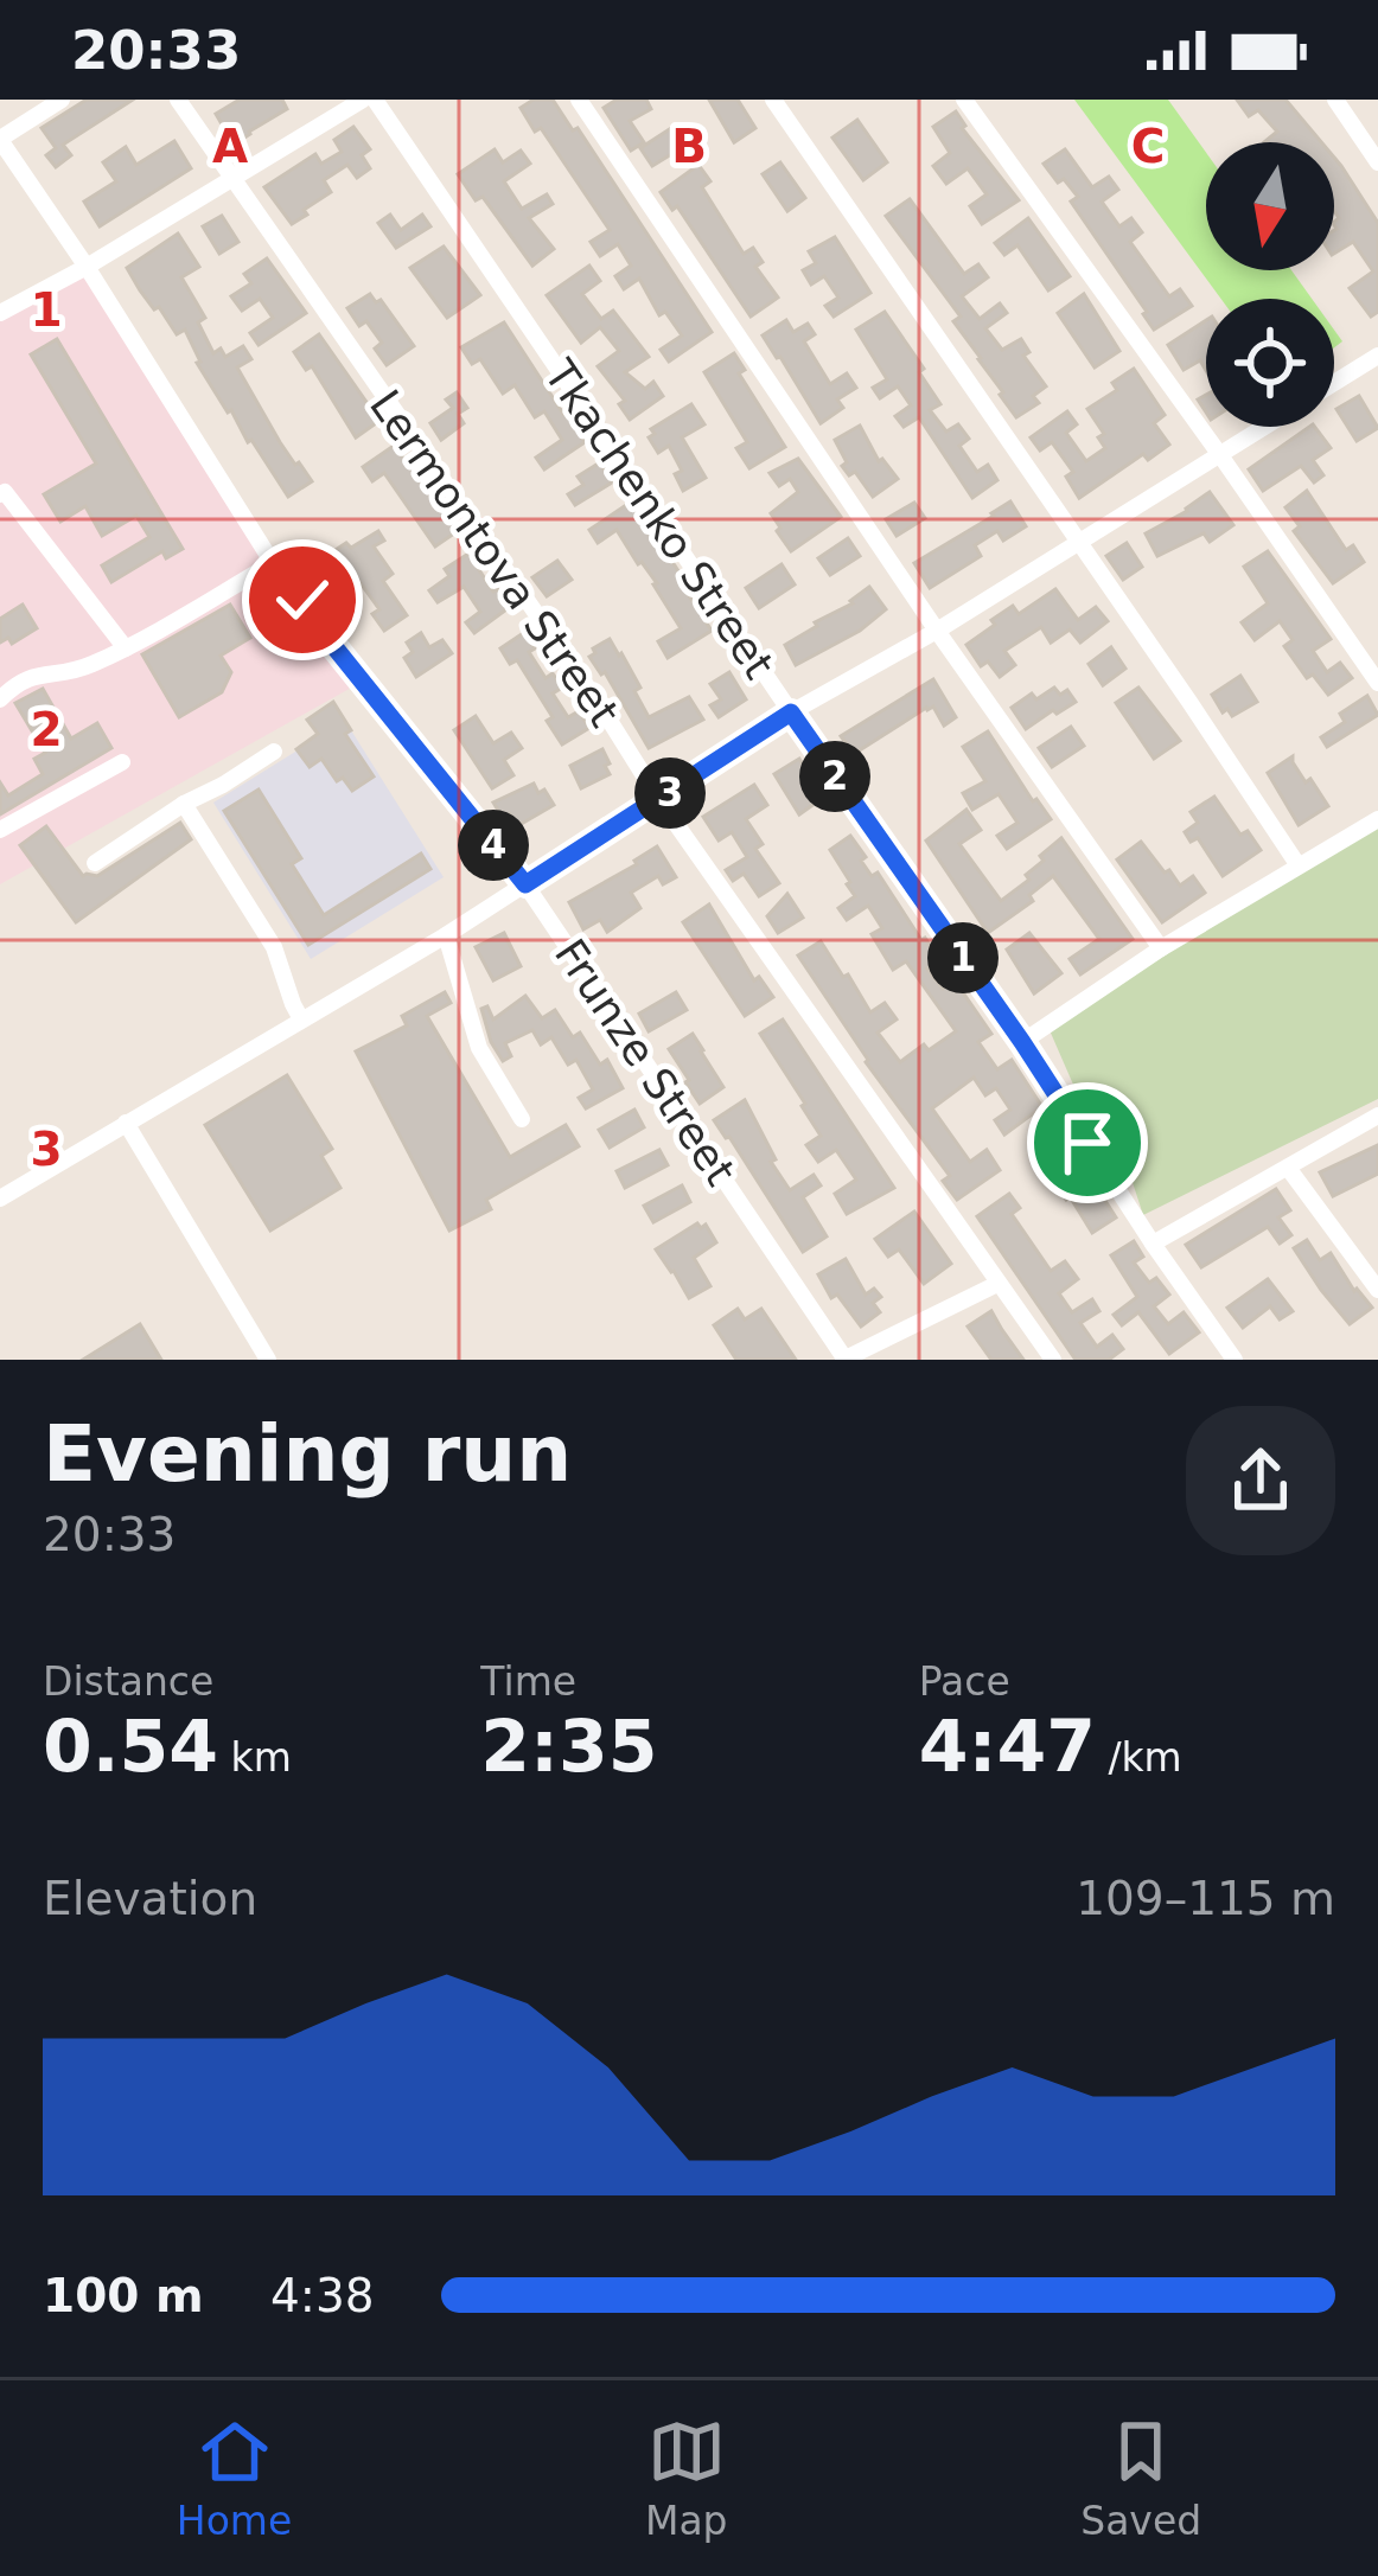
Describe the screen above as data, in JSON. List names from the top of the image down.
{
  "streets": {
    "street": ["Tkachenko Street", "Lermontova Street", "Frunze Street"]
  },
  "north": "bottom",
  "page": {
    "status": "20:33",
    "pins": [
      "2",
      "3",
      "4",
      "1"
    ],
    "heading": ["Evening run", "20:33"],
    "stats": [
      ["Distance", "0.54 km"],
      ["Time", "2:35"],
      ["Pace", "4:47 /km"]
    ],
    "chart": ["Elevation", "109–115 m"],
    "list": [
      {
        "name": "100 m",
        "note": "4:38"
      }
    ],
    "tabs": ["Home", "Map", "Saved"]
  },
  "grid": {
    "columns": ["A", "B", "C"],
    "rows": ["1", "2", "3"]
  }
}
